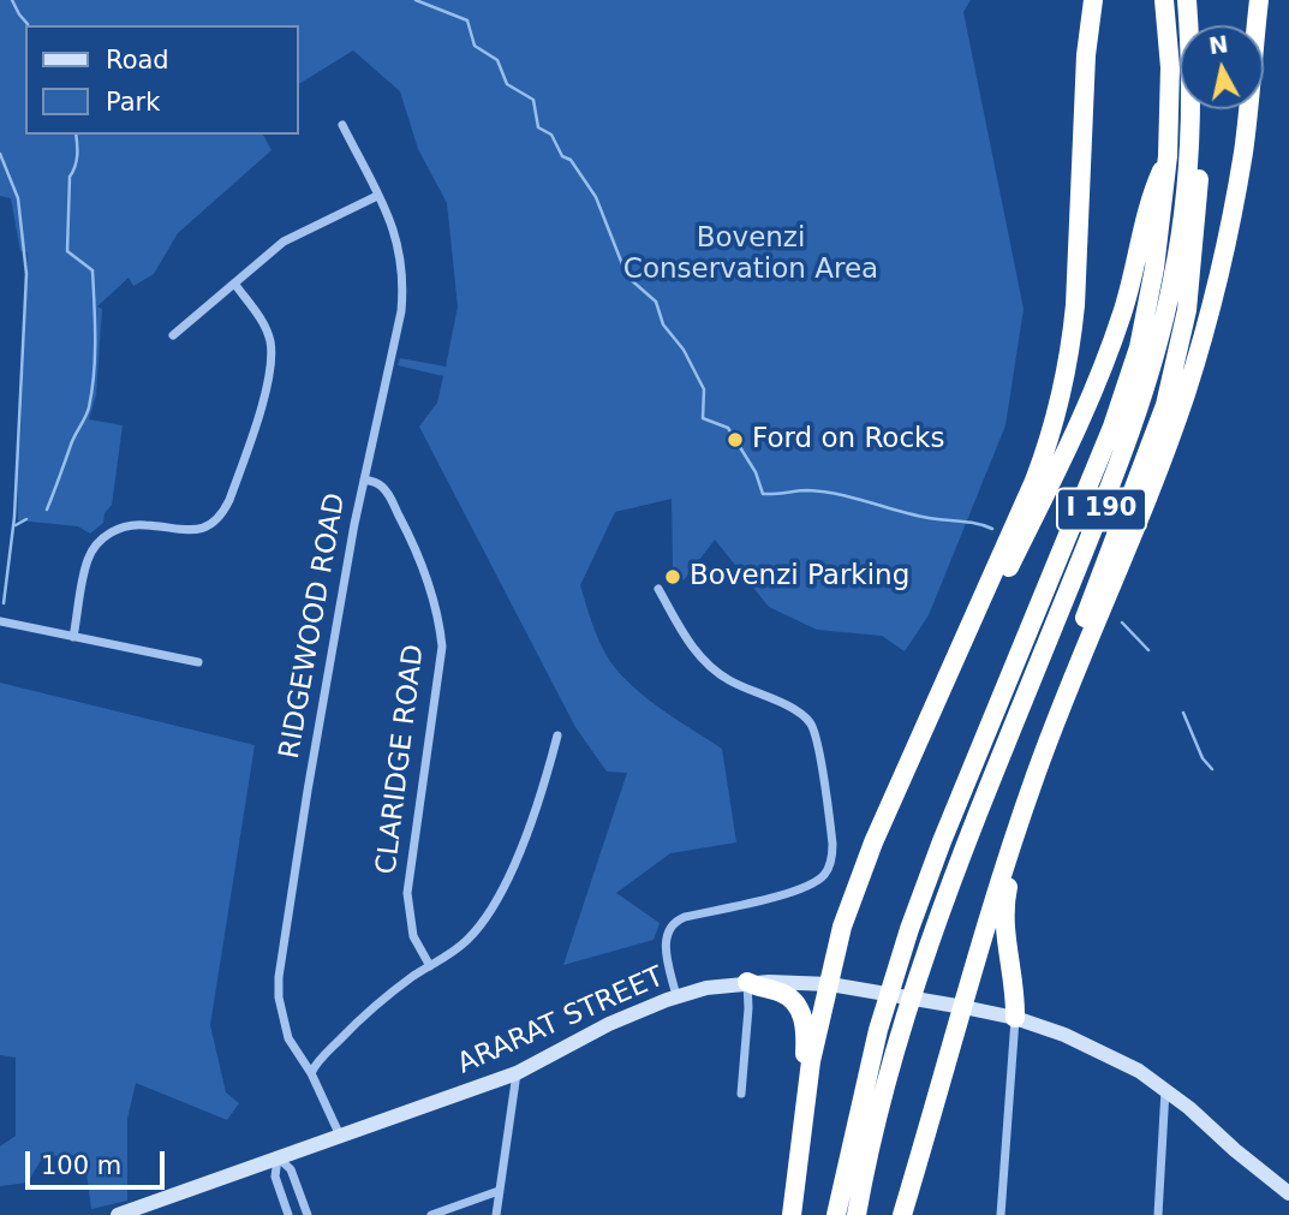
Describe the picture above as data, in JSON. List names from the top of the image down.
{
  "streets": {
    "highway": ["I 190"],
    "main road": ["ARARAT STREET"],
    "street": ["RIDGEWOOD ROAD", "CLARIDGE ROAD"]
  },
  "crossings": [
    ["RIDGEWOOD ROAD", "CLARIDGE ROAD"],
    ["RIDGEWOOD ROAD", "ARARAT STREET"]
  ],
  "parks": ["Bovenzi Conservation Area"],
  "places": ["Ford on Rocks", "Bovenzi Parking"],
  "legend": ["Road", "Park"],
  "scale_bar": "100 m",
  "north": "top"
}
